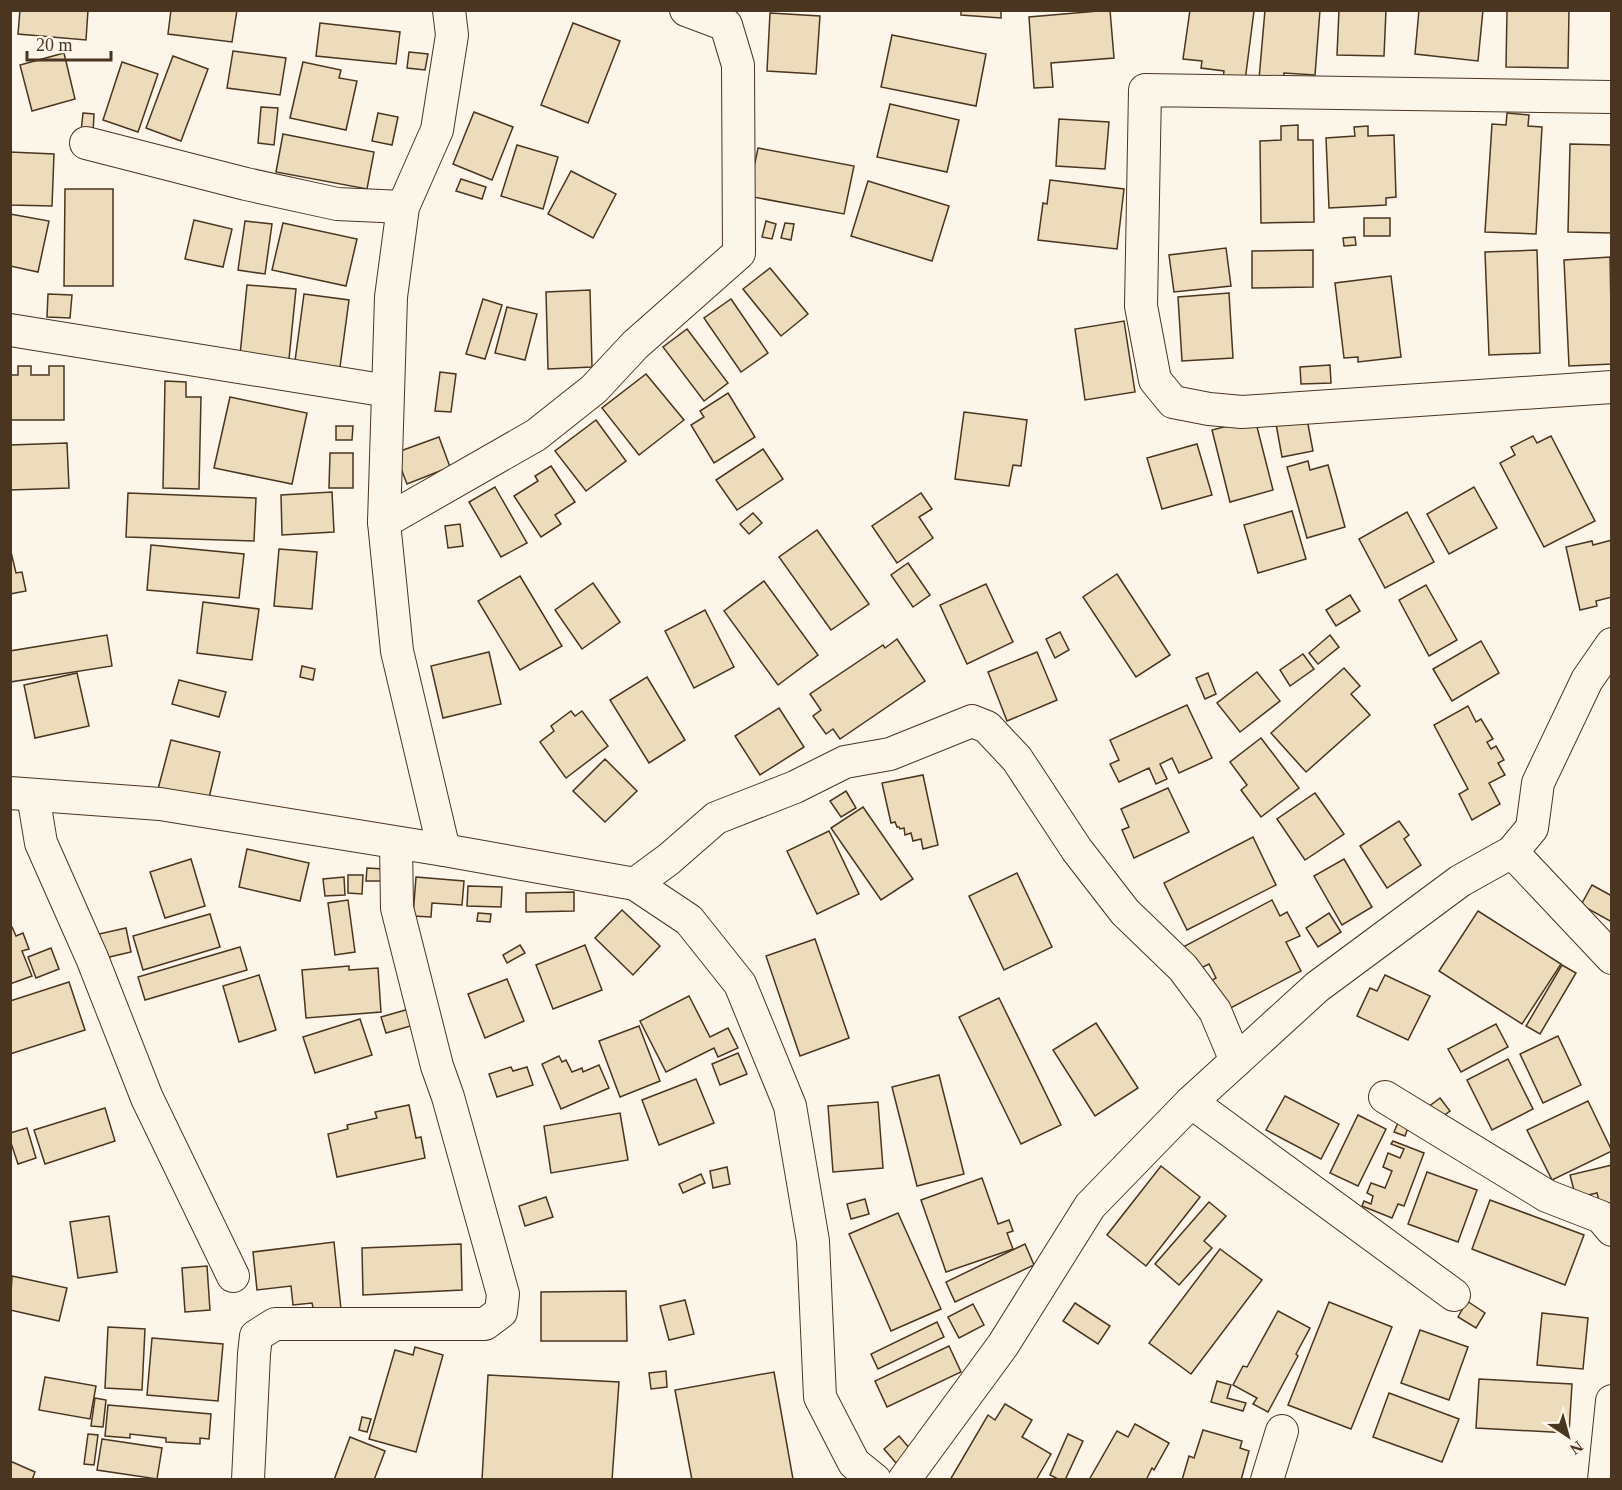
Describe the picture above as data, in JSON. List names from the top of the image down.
{
  "scale_bar": "20 m",
  "north": "bottom right"
}
